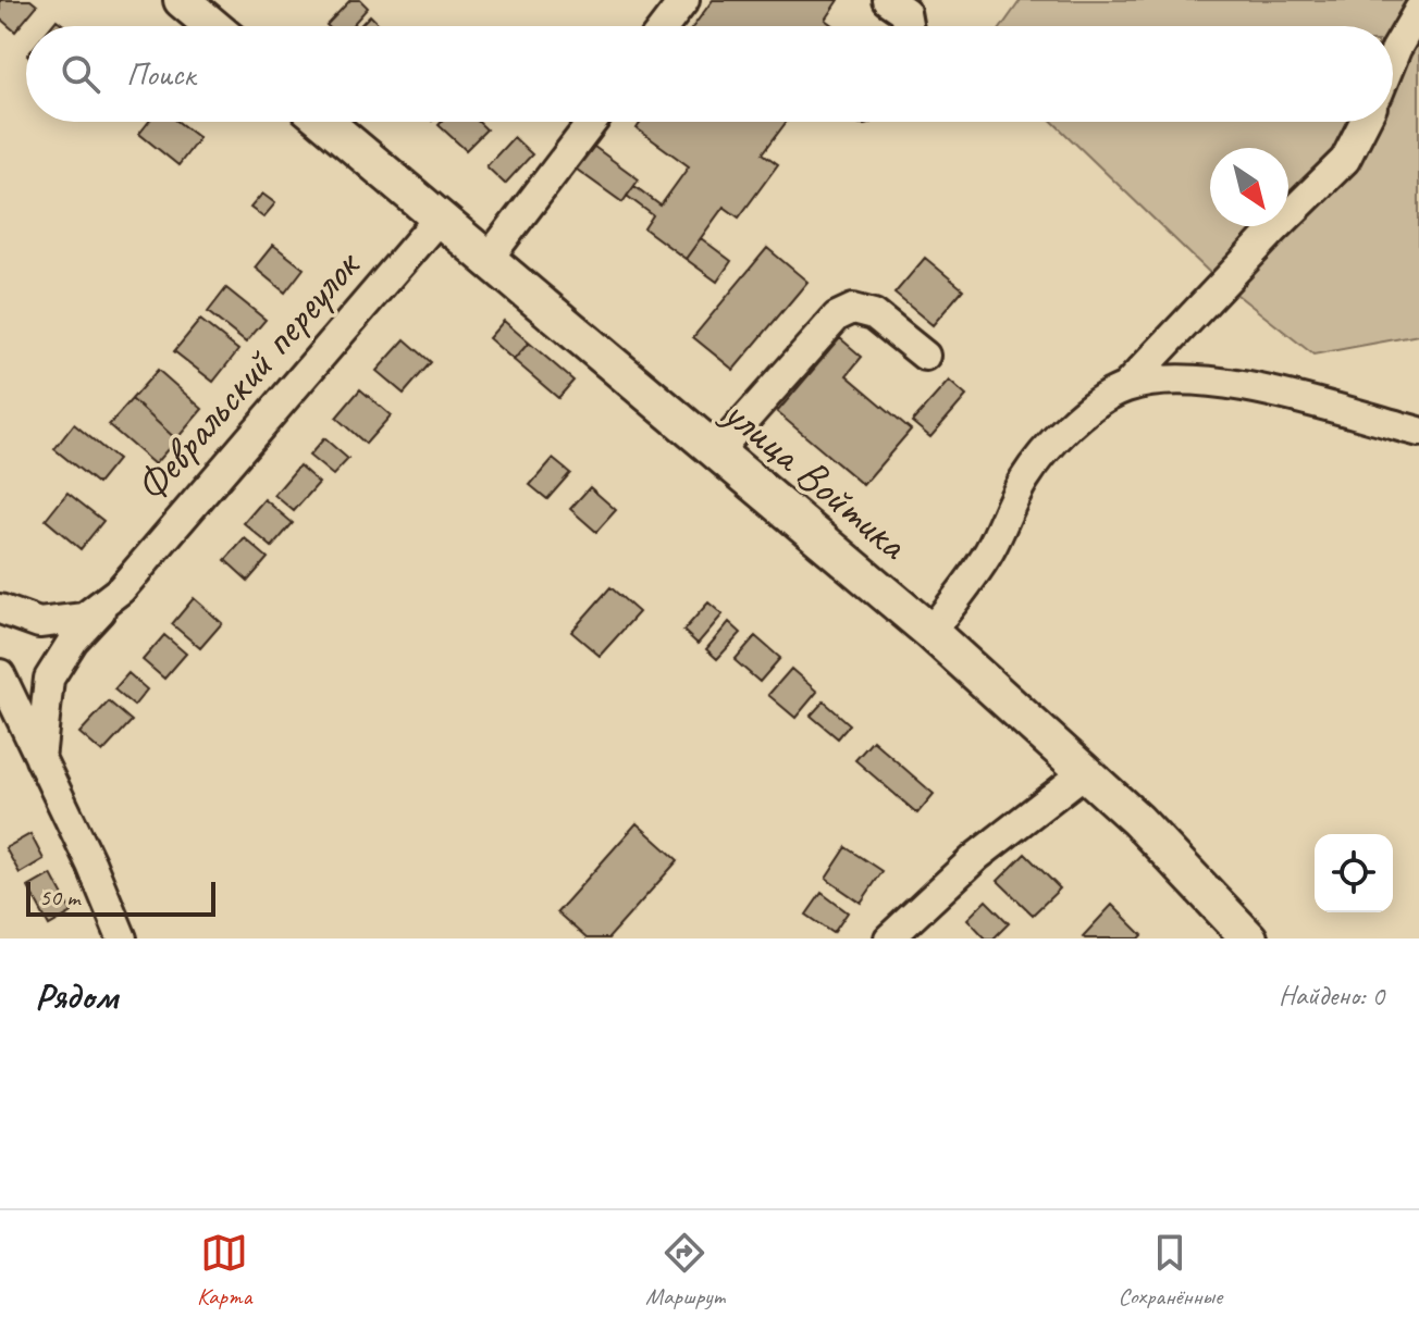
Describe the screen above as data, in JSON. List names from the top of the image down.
{
  "streets": {
    "main road": ["улица Войтика"],
    "street": ["Февральский переулок"]
  },
  "crossings": [
    ["Февральский переулок", "улица Войтика"]
  ],
  "scale_bar": "50 m",
  "north": "bottom right",
  "page": {
    "search": "Поиск",
    "scale": "50 m",
    "heading": ["Рядом", "Найдено: 0"],
    "nav": ["Карта", "Маршрут", "Сохранённые"]
  }
}
